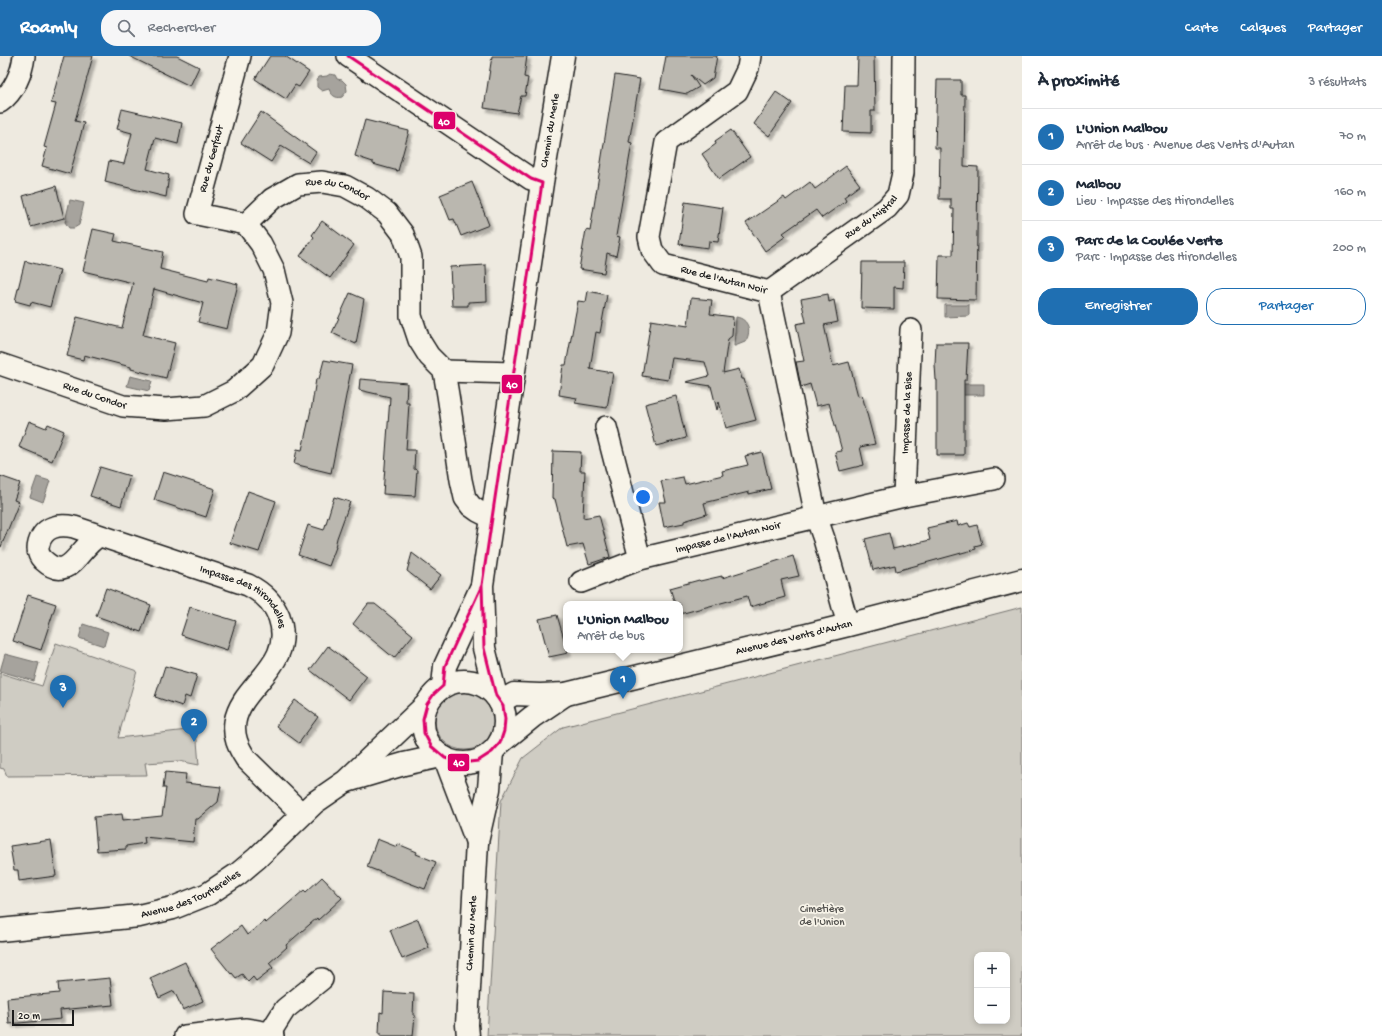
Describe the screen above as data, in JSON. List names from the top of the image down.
{
  "streets": {
    "street": [
      "Chemin du Merle",
      "Rue du Gerfaut",
      "Rue du Condor",
      "Rue du Mistral",
      "Rue de l'Autan Noir",
      "Impasse de la Bise",
      "Impasse de l'Autan Noir",
      "Impasse des Hirondelles",
      "Avenue des Vents d'Autan",
      "Avenue des Tourterelles"
    ]
  },
  "crossings": [
    ["Chemin du Merle", "Avenue des Vents d'Autan"],
    ["Chemin du Merle", "Avenue des Tourterelles"],
    ["Rue du Gerfaut", "Rue du Condor"],
    ["Rue du Mistral", "Rue de l'Autan Noir"],
    ["Rue de l'Autan Noir", "Impasse de l'Autan Noir"],
    ["Rue de l'Autan Noir", "Avenue des Vents d'Autan"],
    ["Impasse des Hirondelles", "Avenue des Tourterelles"],
    ["Avenue des Vents d'Autan", "Avenue des Tourterelles"]
  ],
  "parks": ["Cimetière de l'Union"],
  "lines": ["transit line 40"],
  "scale_bar": "20 m",
  "page": {
    "header": "Roamly",
    "search": "Rechercher",
    "nav": ["Carte", "Calques", "Partager"],
    "heading": ["À proximité", "3 résultats"],
    "list": [
      {
        "mark": "1",
        "name": "L'Union Malbou",
        "note": "Arrêt de bus · Avenue des Vents d'Autan",
        "value": "70 m"
      },
      {
        "mark": "2",
        "name": "Malbou",
        "note": "Lieu · Impasse des Hirondelles",
        "value": "160 m"
      },
      {
        "mark": "3",
        "name": "Parc de la Coulée Verte",
        "note": "Parc · Impasse des Hirondelles",
        "value": "200 m"
      }
    ],
    "buttons": ["Enregistrer", "Partager"],
    "popup": ["L'Union Malbou", "Arrêt de bus"],
    "pins": ["1", "3", "2"],
    "map_buttons": ["+", "−"],
    "scale": "20 m"
  }
}
